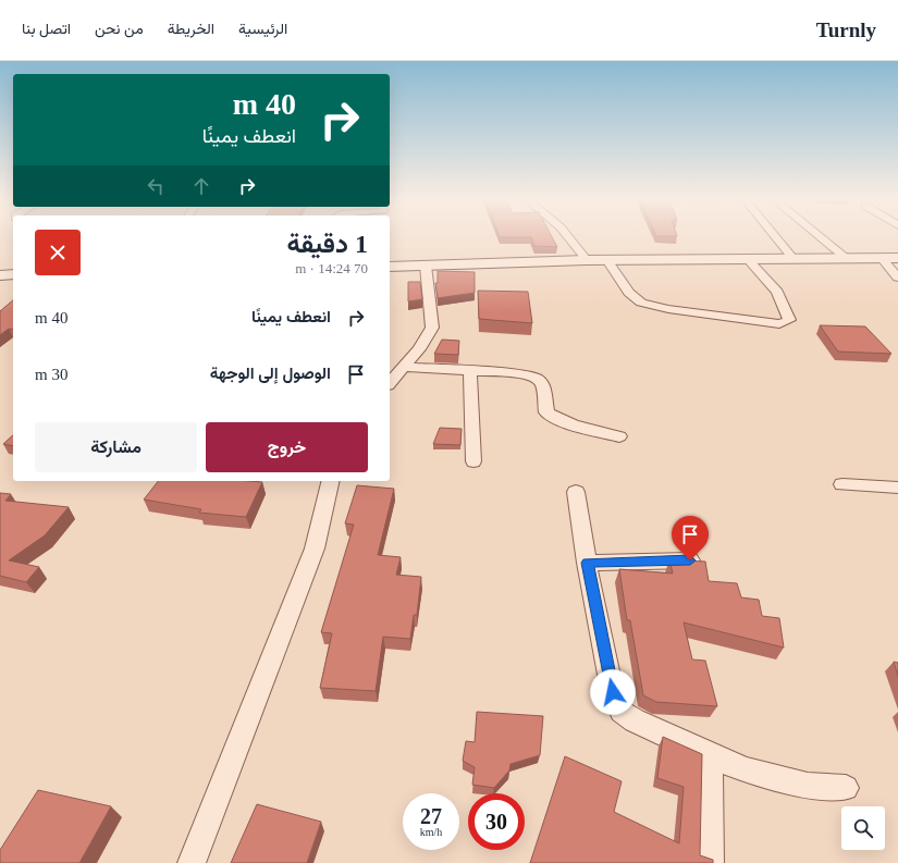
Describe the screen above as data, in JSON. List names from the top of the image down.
{
  "page": {
    "header": "Turnly",
    "nav": [
      "الرئيسية",
      "الخريطة",
      "من نحن",
      "اتصل بنا"
    ],
    "turn": ["40 m", "انعطف يمينًا"],
    "heading": ["1 دقيقة", "70 m · 14:24"],
    "list": [
      {
        "name": "انعطف يمينًا",
        "value": "40 m"
      },
      {
        "name": "الوصول إلى الوجهة",
        "value": "30 m"
      }
    ],
    "buttons": ["خروج", "مشاركة"],
    "speed": "27 km/h",
    "limit": "30"
  }
}
